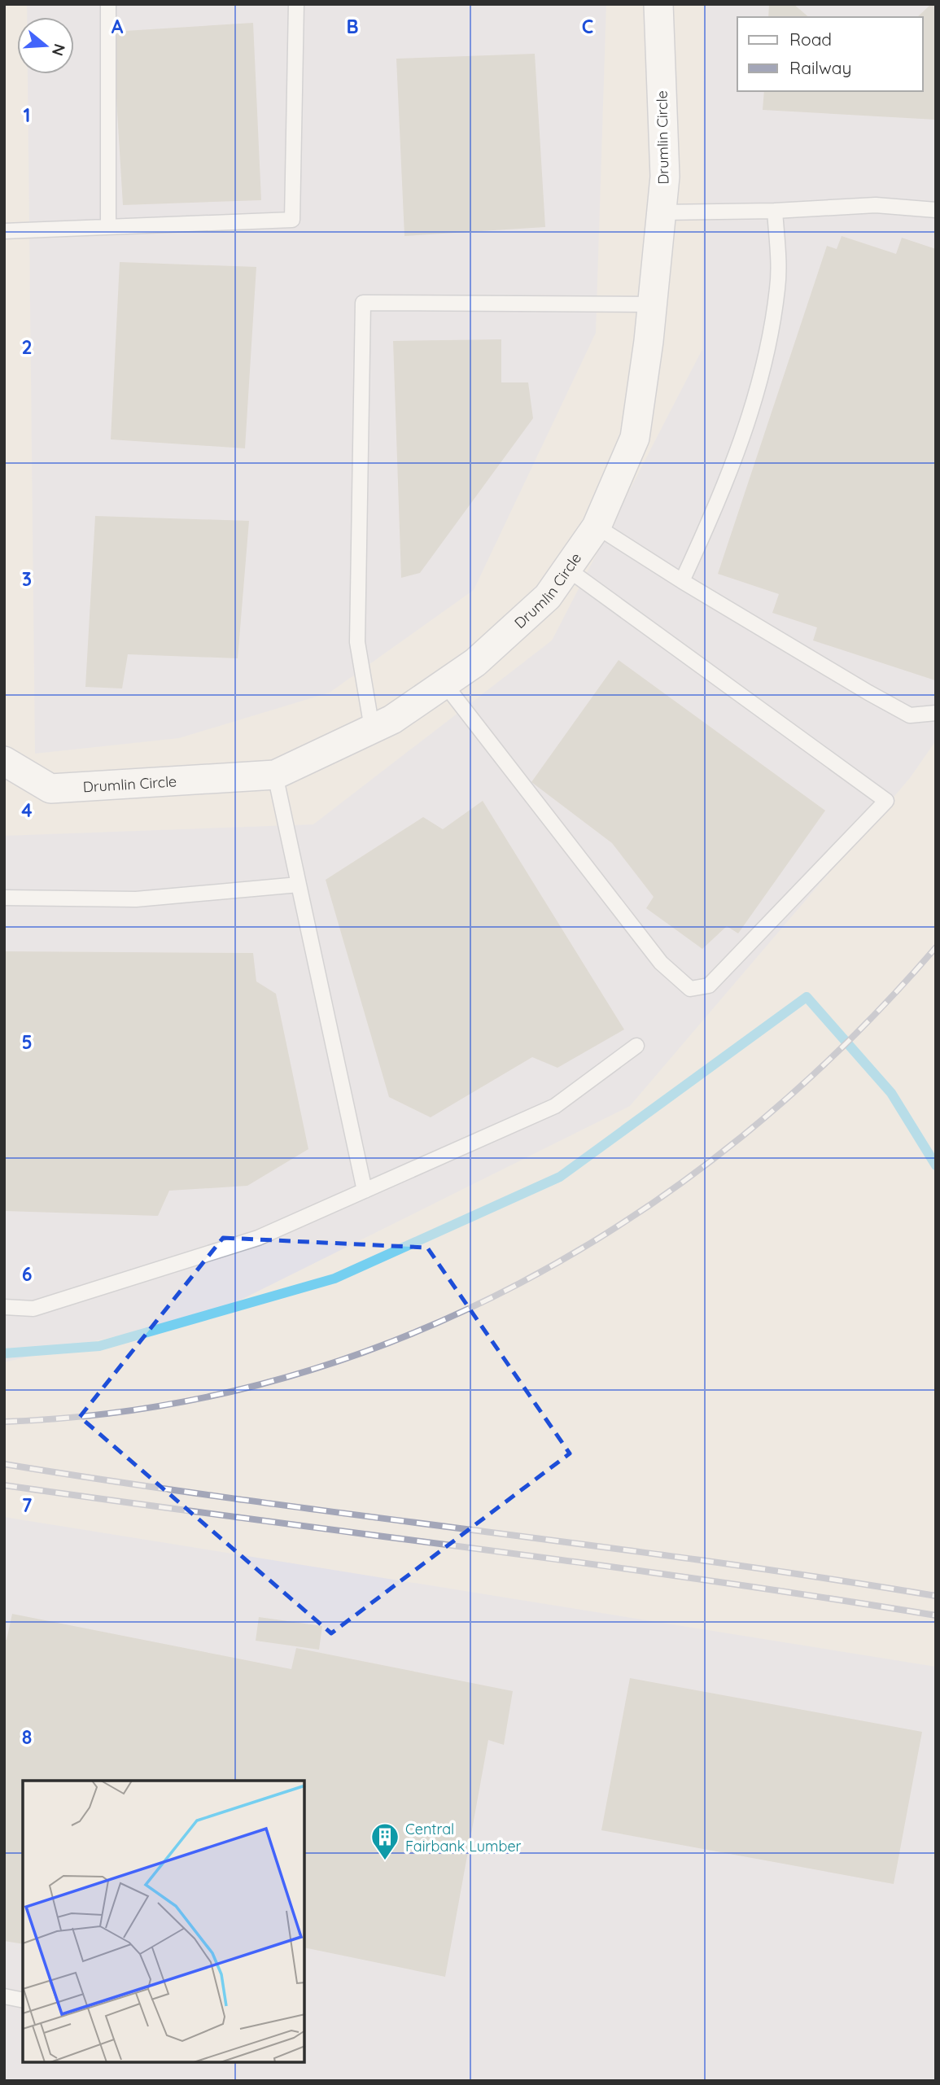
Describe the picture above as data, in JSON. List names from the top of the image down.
{
  "streets": {
    "street": ["Drumlin Circle"]
  },
  "places": {
    "building": ["Central Fairbank Lumber"]
  },
  "legend": ["Road", "Railway"],
  "north": "right",
  "grid": {
    "columns": ["A", "B", "C"],
    "rows": [
      "1",
      "2",
      "3",
      "4",
      "5",
      "6",
      "7",
      "8"
    ]
  }
}
